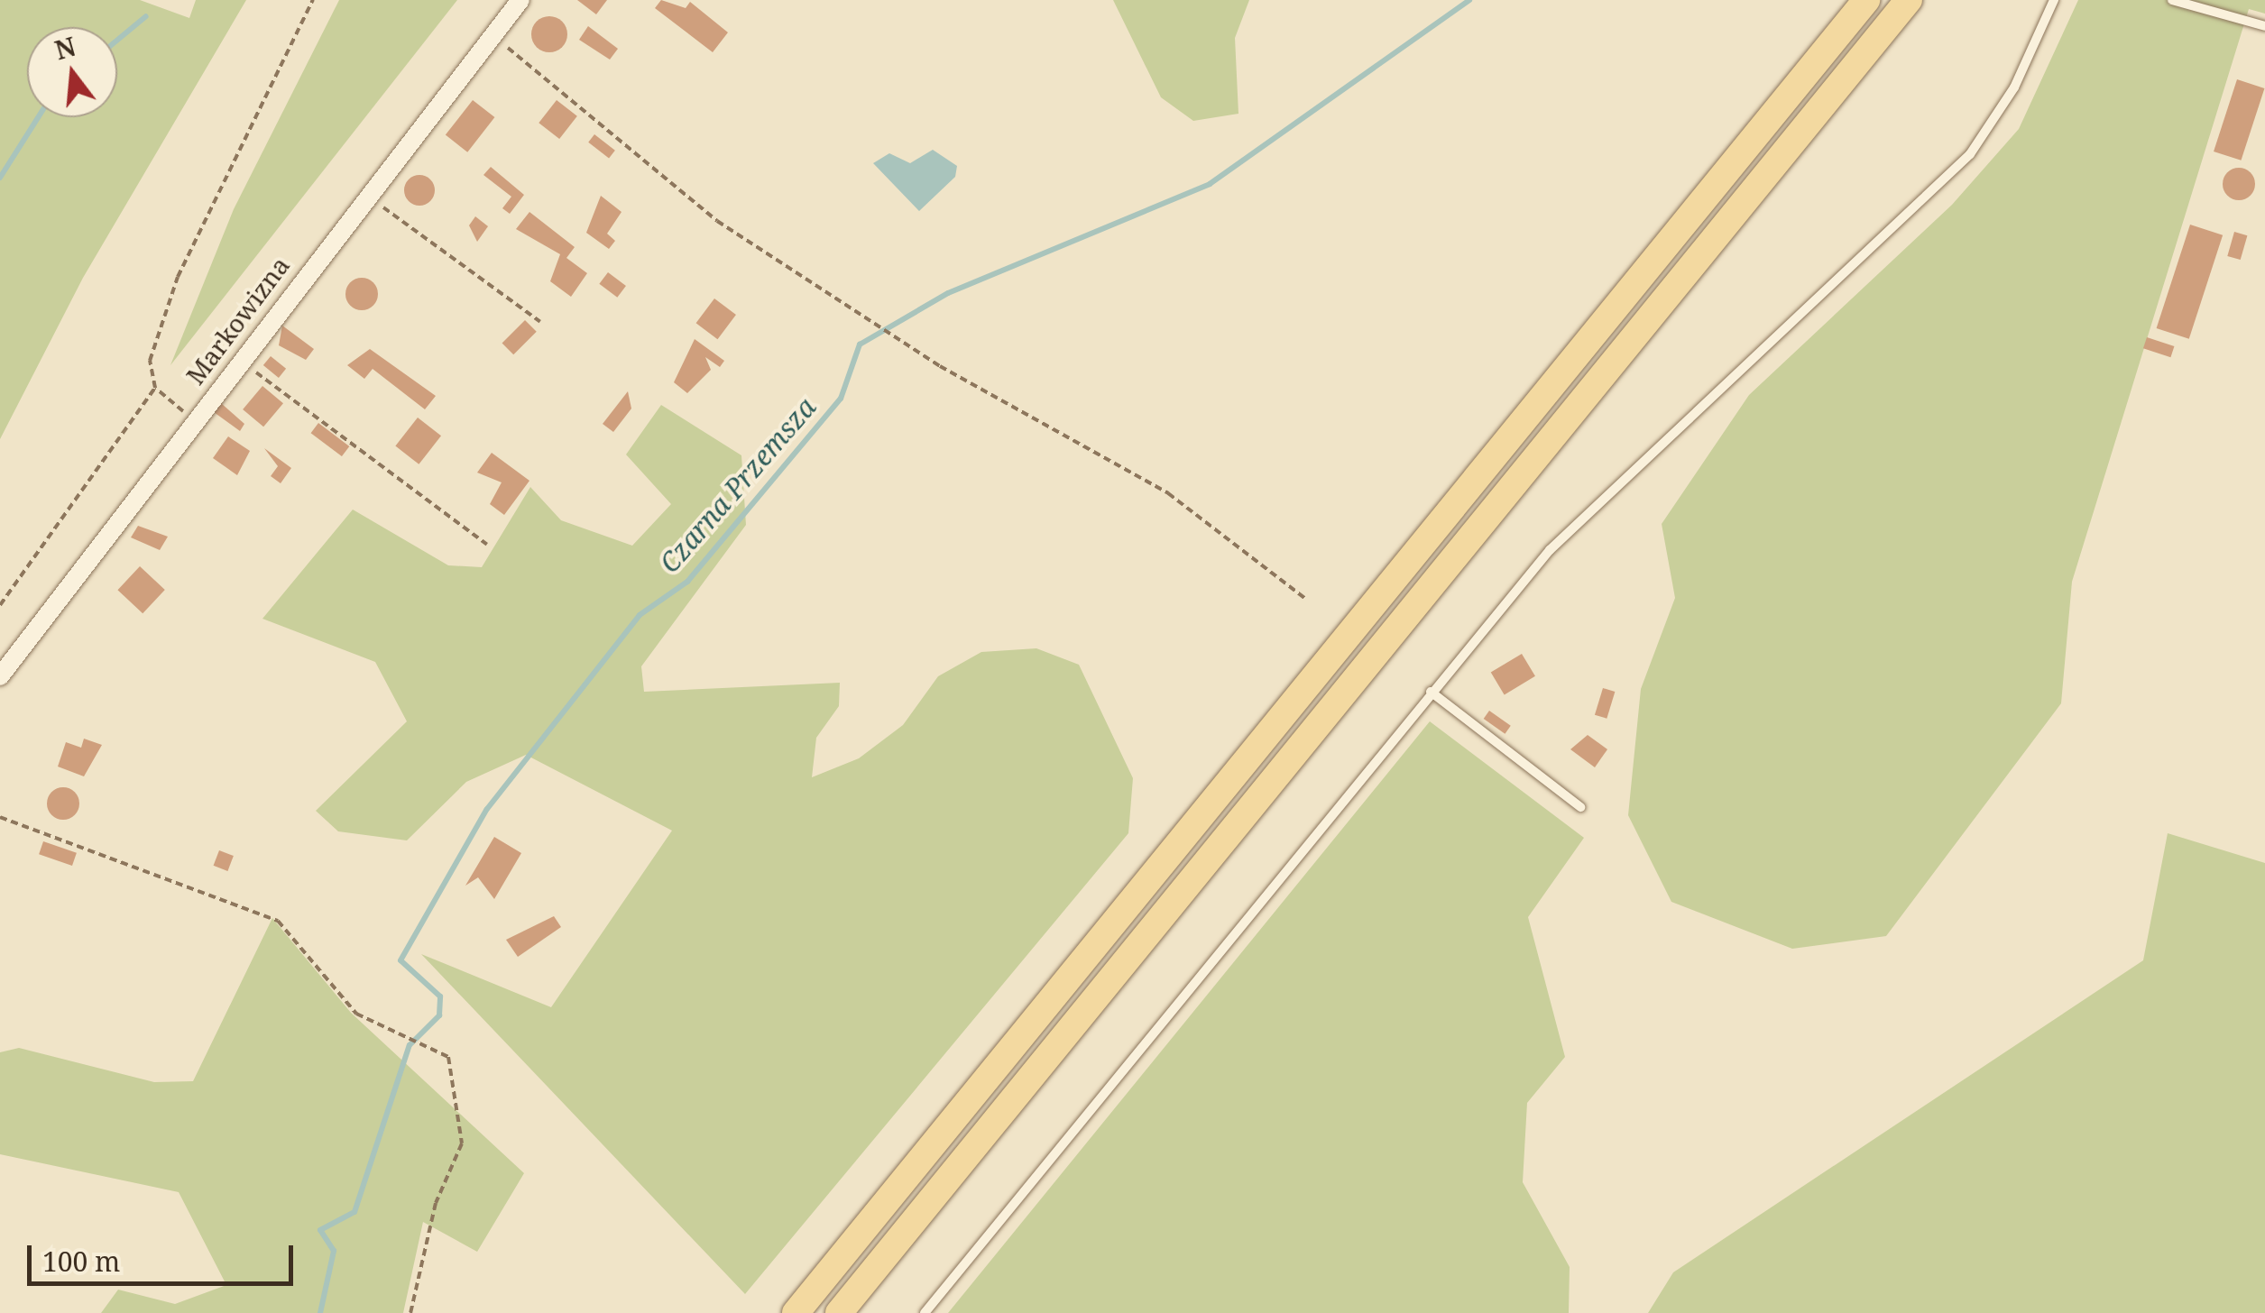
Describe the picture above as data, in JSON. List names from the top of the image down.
{
  "streets": {
    "street": ["Markowizna"]
  },
  "water": ["Czarna Przemsza"],
  "scale_bar": "100 m",
  "north": "top"
}
